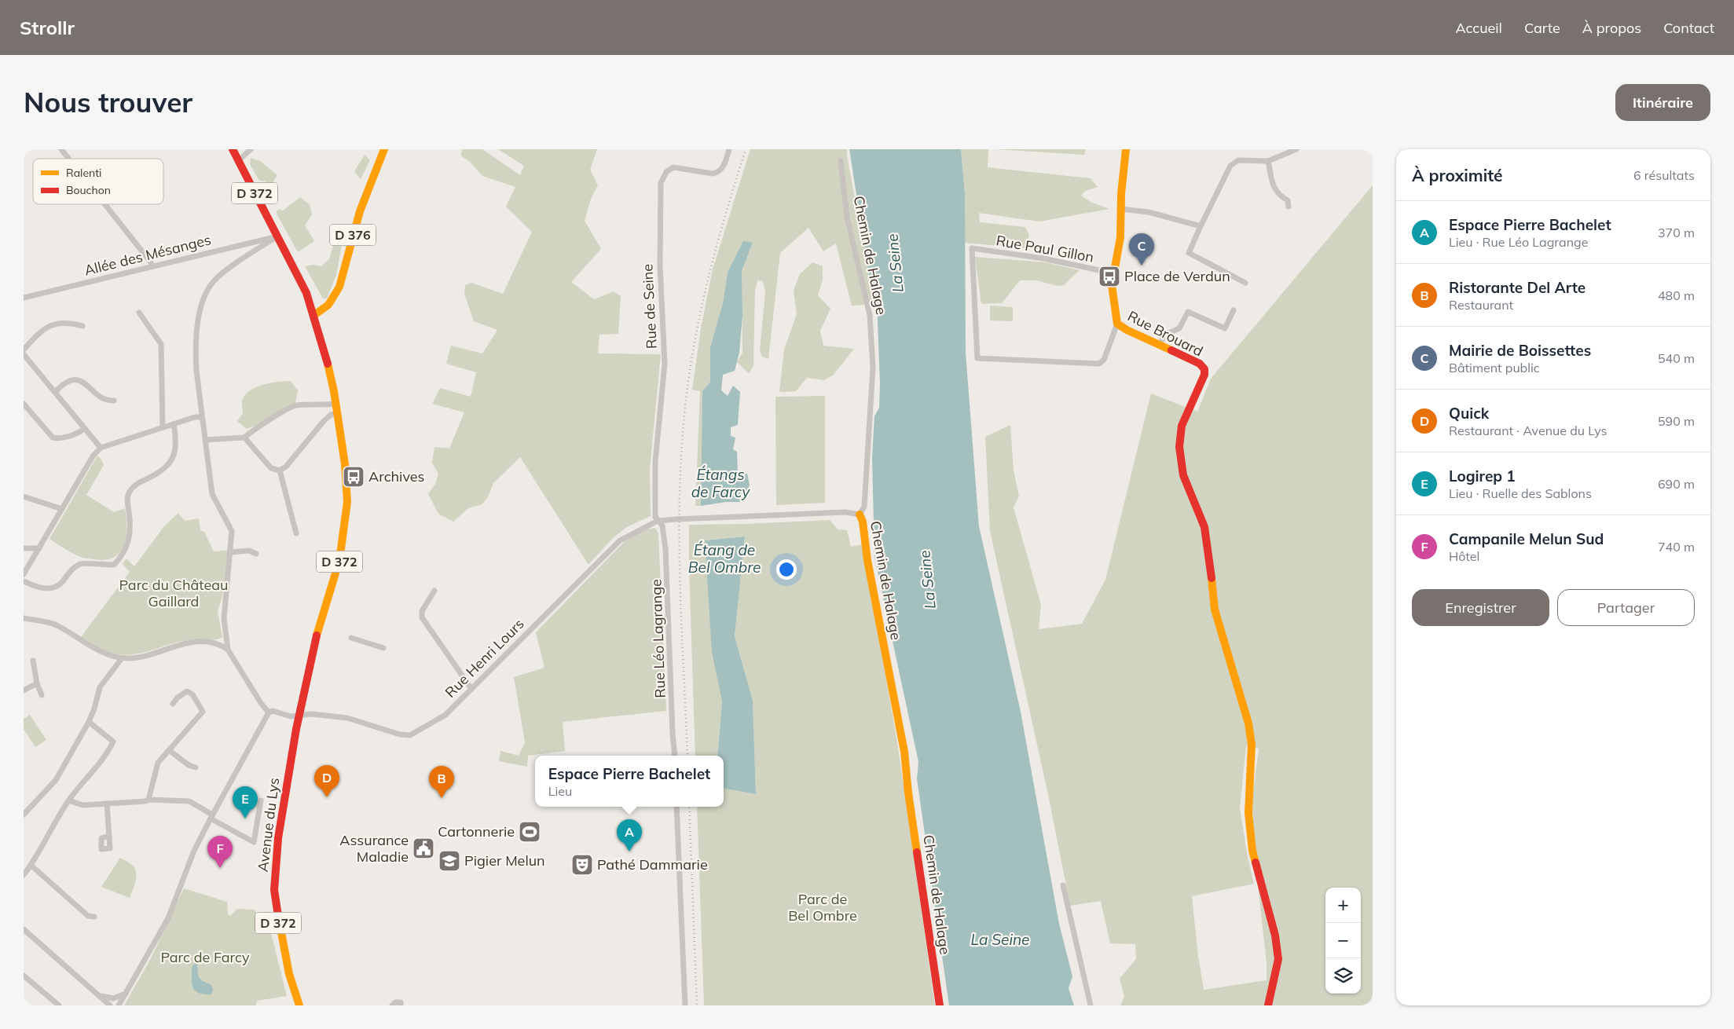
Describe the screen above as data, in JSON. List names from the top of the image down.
{
  "streets": {
    "street": [
      "D 372",
      "D 376",
      "Rue Paul Gillon",
      "Allée des Mésanges",
      "Chemin de Halage",
      "Rue de Seine",
      "Rue Brouard",
      "Rue Léo Lagrange",
      "Rue Henri Lours",
      "Avenue du Lys"
    ]
  },
  "crossings": [
    ["D 372", "D 376"],
    ["D 372", "Allée des Mésanges"],
    ["D 372", "Rue Henri Lours"],
    ["D 372", "Avenue du Lys"],
    ["Rue Paul Gillon", "Rue Brouard"],
    ["Rue de Seine", "Rue Léo Lagrange"],
    ["Rue de Seine", "Rue Henri Lours"],
    ["Rue Léo Lagrange", "Rue Henri Lours"],
    ["Rue Henri Lours", "Avenue du Lys"]
  ],
  "water": ["La Seine", "Étangs de Farcy", "Étang de Bel Ombre"],
  "parks": ["Parc du Château Gaillard", "Parc de Bel Ombre", "Parc de Farcy"],
  "places": {
    "bus stop": ["Place de Verdun", "Archives"],
    "sports": ["Cartonnerie"],
    "public building": ["Assurance Maladie"],
    "school or university": ["Pigier Melun"],
    "theatre": ["Pathé Dammarie"]
  },
  "legend": ["Ralenti", "Bouchon"],
  "page": {
    "header": "Strollr",
    "nav": [
      "Accueil",
      "Carte",
      "À propos",
      "Contact"
    ],
    "buttons": [
      "Itinéraire",
      ["Enregistrer", "Partager"]
    ],
    "title": "Nous trouver",
    "heading": ["À proximité", "6 résultats"],
    "list": [
      {
        "mark": "A",
        "name": "Espace Pierre Bachelet",
        "note": "Lieu · Rue Léo Lagrange",
        "value": "370 m"
      },
      {
        "mark": "B",
        "name": "Ristorante Del Arte",
        "note": "Restaurant",
        "value": "480 m"
      },
      {
        "mark": "C",
        "name": "Mairie de Boissettes",
        "note": "Bâtiment public",
        "value": "540 m"
      },
      {
        "mark": "D",
        "name": "Quick",
        "note": "Restaurant · Avenue du Lys",
        "value": "590 m"
      },
      {
        "mark": "E",
        "name": "Logirep 1",
        "note": "Lieu · Ruelle des Sablons",
        "value": "690 m"
      },
      {
        "mark": "F",
        "name": "Campanile Melun Sud",
        "note": "Hôtel",
        "value": "740 m"
      }
    ],
    "pins": [
      "C",
      "D",
      "B",
      "E",
      "A",
      "F"
    ],
    "popup": ["Espace Pierre Bachelet", "Lieu"],
    "map_buttons": ["+", "−"]
  }
}
